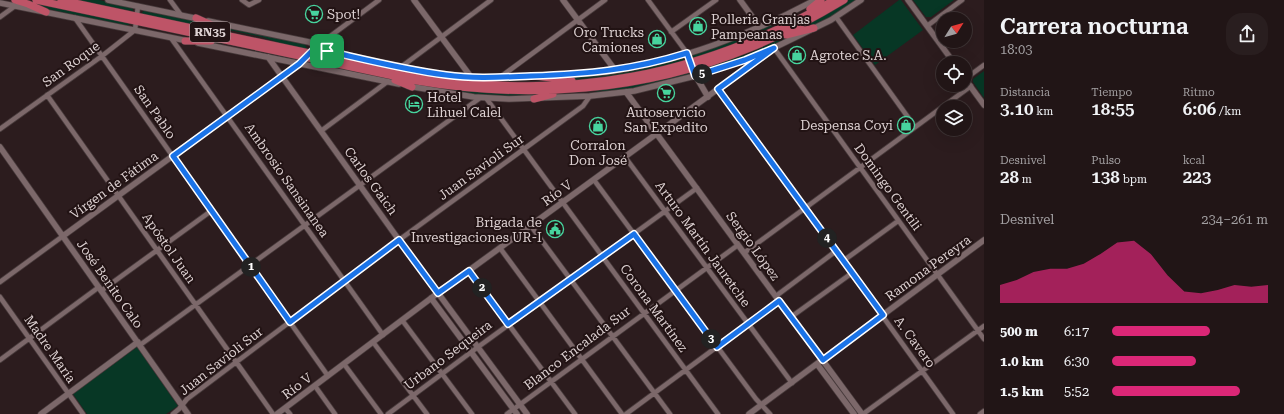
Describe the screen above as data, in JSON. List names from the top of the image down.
{
  "streets": {
    "highway": ["RN35"],
    "street": [
      "San Roque",
      "San Pablo",
      "Juan Savioli Sur",
      "Ambrosio Sansinanea",
      "Carlos Gaich",
      "Vírgen de Fátima",
      "Domingo Gentili",
      "Río V",
      "Arturo Martín Jauretche",
      "Sergio López",
      "Apóstol Juan",
      "Ramona Pereyra",
      "José Benito Calo",
      "Corona Martínez",
      "A. Cavero",
      "Blanco Encalada Sur",
      "Madre María",
      "Urbano Sequeira"
    ]
  },
  "crossings": [
    ["RN35", "Vírgen de Fátima"],
    ["San Roque", "San Pablo"],
    ["San Roque", "Apóstol Juan"],
    ["San Pablo", "Juan Savioli Sur"],
    ["San Pablo", "Vírgen de Fátima"],
    ["San Pablo", "Río V"],
    ["Juan Savioli Sur", "Ambrosio Sansinanea"],
    ["Juan Savioli Sur", "Carlos Gaich"],
    ["Juan Savioli Sur", "Apóstol Juan"],
    ["Juan Savioli Sur", "José Benito Calo"],
    ["Juan Savioli Sur", "Corona Martínez"],
    ["Ambrosio Sansinanea", "Vírgen de Fátima"],
    ["Ambrosio Sansinanea", "Río V"],
    ["Carlos Gaich", "Vírgen de Fátima"],
    ["Carlos Gaich", "Río V"],
    ["Carlos Gaich", "Blanco Encalada Sur"],
    ["Carlos Gaich", "Urbano Sequeira"],
    ["Vírgen de Fátima", "Apóstol Juan"],
    ["Vírgen de Fátima", "José Benito Calo"],
    ["Domingo Gentili", "Río V"],
    ["Domingo Gentili", "Ramona Pereyra"],
    ["Río V", "Arturo Martín Jauretche"],
    ["Río V", "Sergio López"],
    ["Río V", "Corona Martínez"],
    ["Río V", "A. Cavero"],
    ["Arturo Martín Jauretche", "Ramona Pereyra"],
    ["Arturo Martín Jauretche", "Blanco Encalada Sur"],
    ["Arturo Martín Jauretche", "Urbano Sequeira"],
    ["Sergio López", "Ramona Pereyra"],
    ["Sergio López", "Blanco Encalada Sur"],
    ["Sergio López", "Urbano Sequeira"],
    ["Ramona Pereyra", "A. Cavero"],
    ["Corona Martínez", "Blanco Encalada Sur"],
    ["Corona Martínez", "Urbano Sequeira"]
  ],
  "places": {
    "supermarket": ["Spot!", "Autoservicio San Expedito"],
    "shop": [
      "Polleria Granjas Pampeanas",
      "Oro Trucks Camiones",
      "Agrotec S.A.",
      "Despensa Coyi",
      "Corralon Don José"
    ],
    "hotel": ["Hotel Lihuel Calel"],
    "public building": ["Brigada de Investigaciones UR-I"]
  },
  "north": "top right",
  "page": {
    "heading": ["Carrera nocturna", "18:03"],
    "pins": [
      "5",
      "4",
      "1",
      "2",
      "3"
    ],
    "stats": [
      ["Distancia", "3.10 km"],
      ["Tiempo", "18:55"],
      ["Ritmo", "6:06 /km"],
      ["Desnivel", "28 m"],
      ["Pulso", "138 bpm"],
      ["kcal", "223"]
    ],
    "chart": ["Desnivel", "234–261 m"],
    "list": [
      {
        "name": "500 m",
        "note": "6:17"
      },
      {
        "name": "1.0 km",
        "note": "6:30"
      },
      {
        "name": "1.5 km",
        "note": "5:52"
      }
    ]
  }
}
